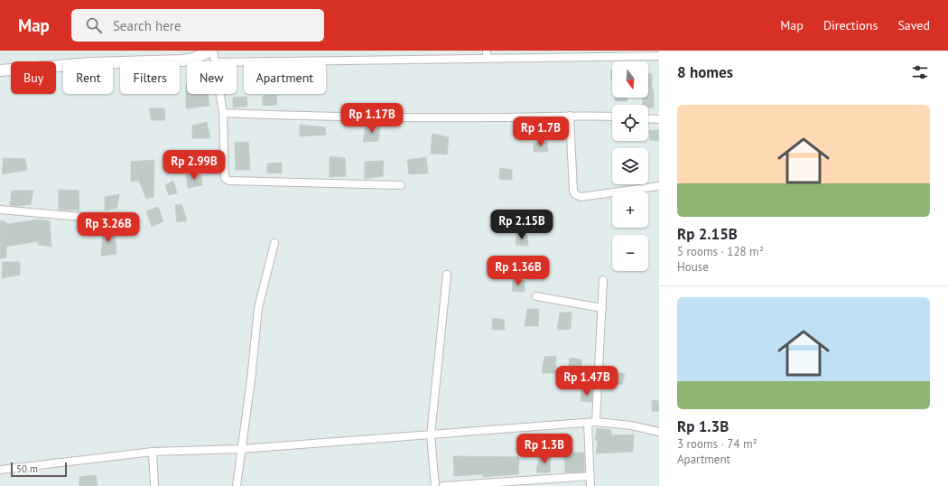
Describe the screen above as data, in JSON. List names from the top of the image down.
{
  "scale_bar": "50 m",
  "north": "bottom",
  "page": {
    "header": "Map",
    "search": "Search here",
    "nav": ["Map", "Directions", "Saved"],
    "heading": "8 homes",
    "map_buttons": ["+", "−"],
    "chip": [
      "Buy",
      "Rent",
      "Filters",
      "New",
      "Apartment"
    ],
    "list": [
      {
        "name": "Rp 2.15B",
        "note": "5 rooms · 128 m² · House"
      },
      {
        "name": "Rp 1.3B",
        "note": "3 rooms · 74 m² · Apartment"
      }
    ],
    "price": [
      "Rp 1.17B",
      "Rp 1.7B",
      "Rp 2.99B",
      "Rp 2.15B",
      "Rp 3.26B",
      "Rp 1.36B",
      "Rp 1.47B",
      "Rp 1.3B"
    ],
    "scale": "50 m"
  }
}
